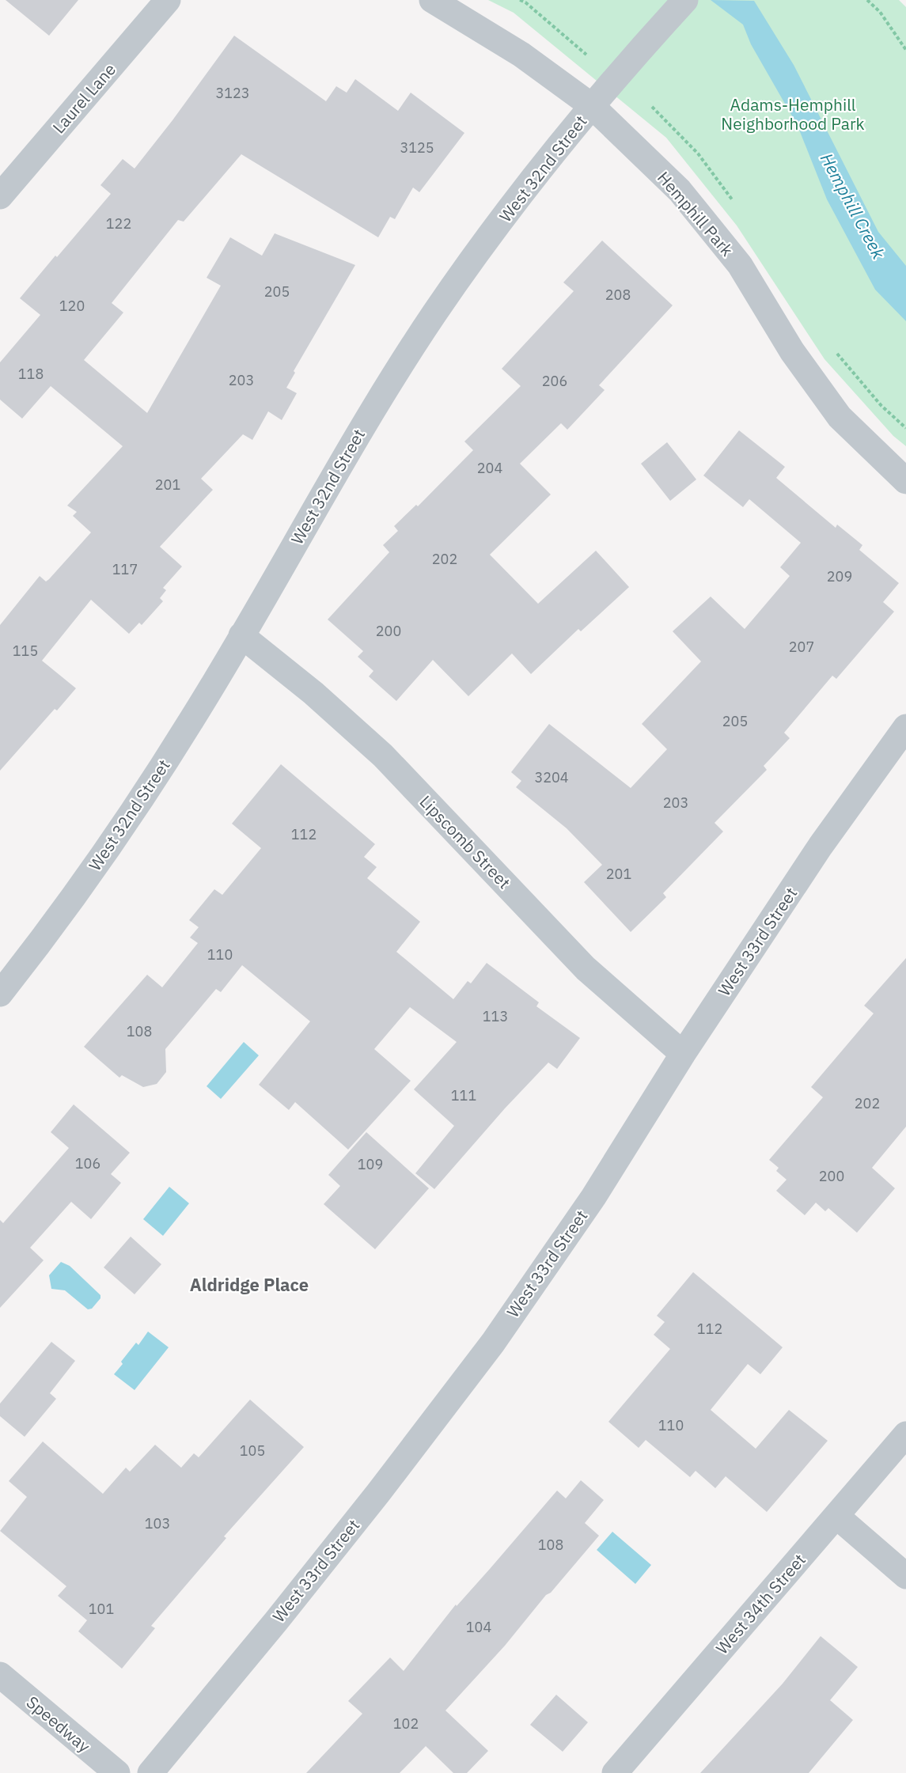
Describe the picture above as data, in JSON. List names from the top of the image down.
{
  "streets": {
    "street": [
      "Laurel Lane",
      "West 32nd Street",
      "Hemphill Park",
      "Lipscomb Street",
      "West 33rd Street",
      "West 34th Street",
      "Speedway"
    ]
  },
  "crossings": [
    ["West 32nd Street", "Hemphill Park"],
    ["West 32nd Street", "Lipscomb Street"],
    ["Lipscomb Street", "West 33rd Street"]
  ],
  "districts": ["Aldridge Place"],
  "water": ["Hemphill Creek"],
  "parks": ["Adams-Hemphill Neighborhood Park"],
  "house_numbers": [
    "3123",
    "3125",
    "122",
    "205",
    "208",
    "120",
    "118",
    "203",
    "206",
    "204",
    "201",
    "202",
    "117",
    "209",
    "200",
    "207",
    "115",
    "205",
    "3204",
    "203",
    "112",
    "201",
    "110",
    "113",
    "108",
    "111",
    "202",
    "106",
    "109",
    "200",
    "112",
    "110",
    "105",
    "103",
    "108",
    "101",
    "104",
    "102"
  ]
}
